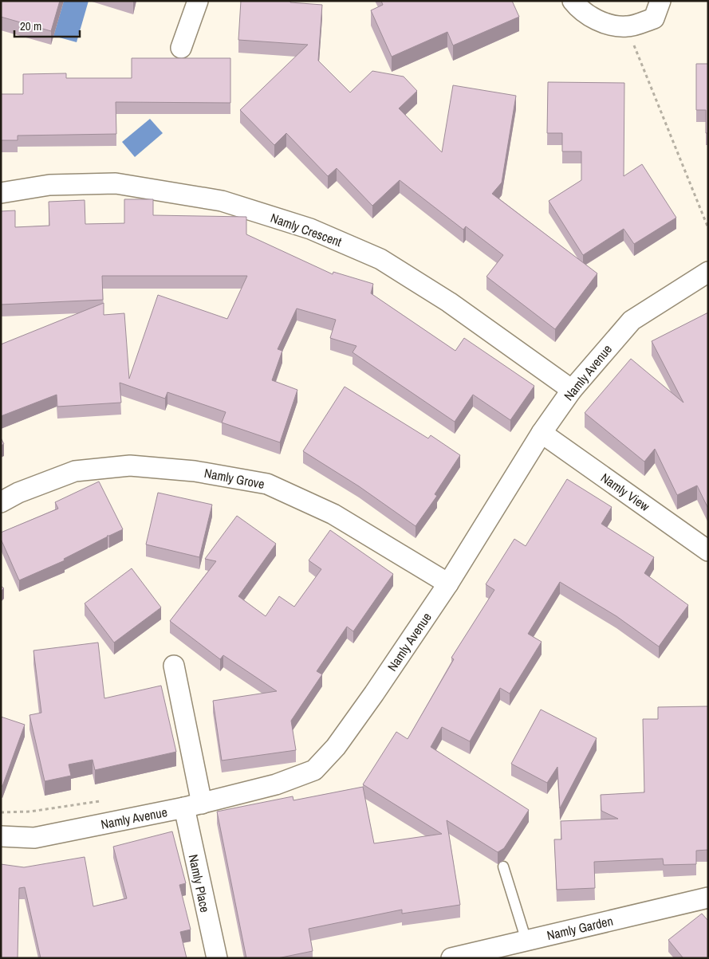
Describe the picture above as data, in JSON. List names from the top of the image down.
{
  "streets": {
    "street": [
      "Namly Crescent",
      "Namly Avenue",
      "Namly Grove",
      "Namly View",
      "Namly Place",
      "Namly Garden"
    ]
  },
  "crossings": [
    ["Namly Crescent", "Namly Avenue"],
    ["Namly Avenue", "Namly Grove"],
    ["Namly Avenue", "Namly View"],
    ["Namly Avenue", "Namly Place"]
  ],
  "scale_bar": "20 m"
}
